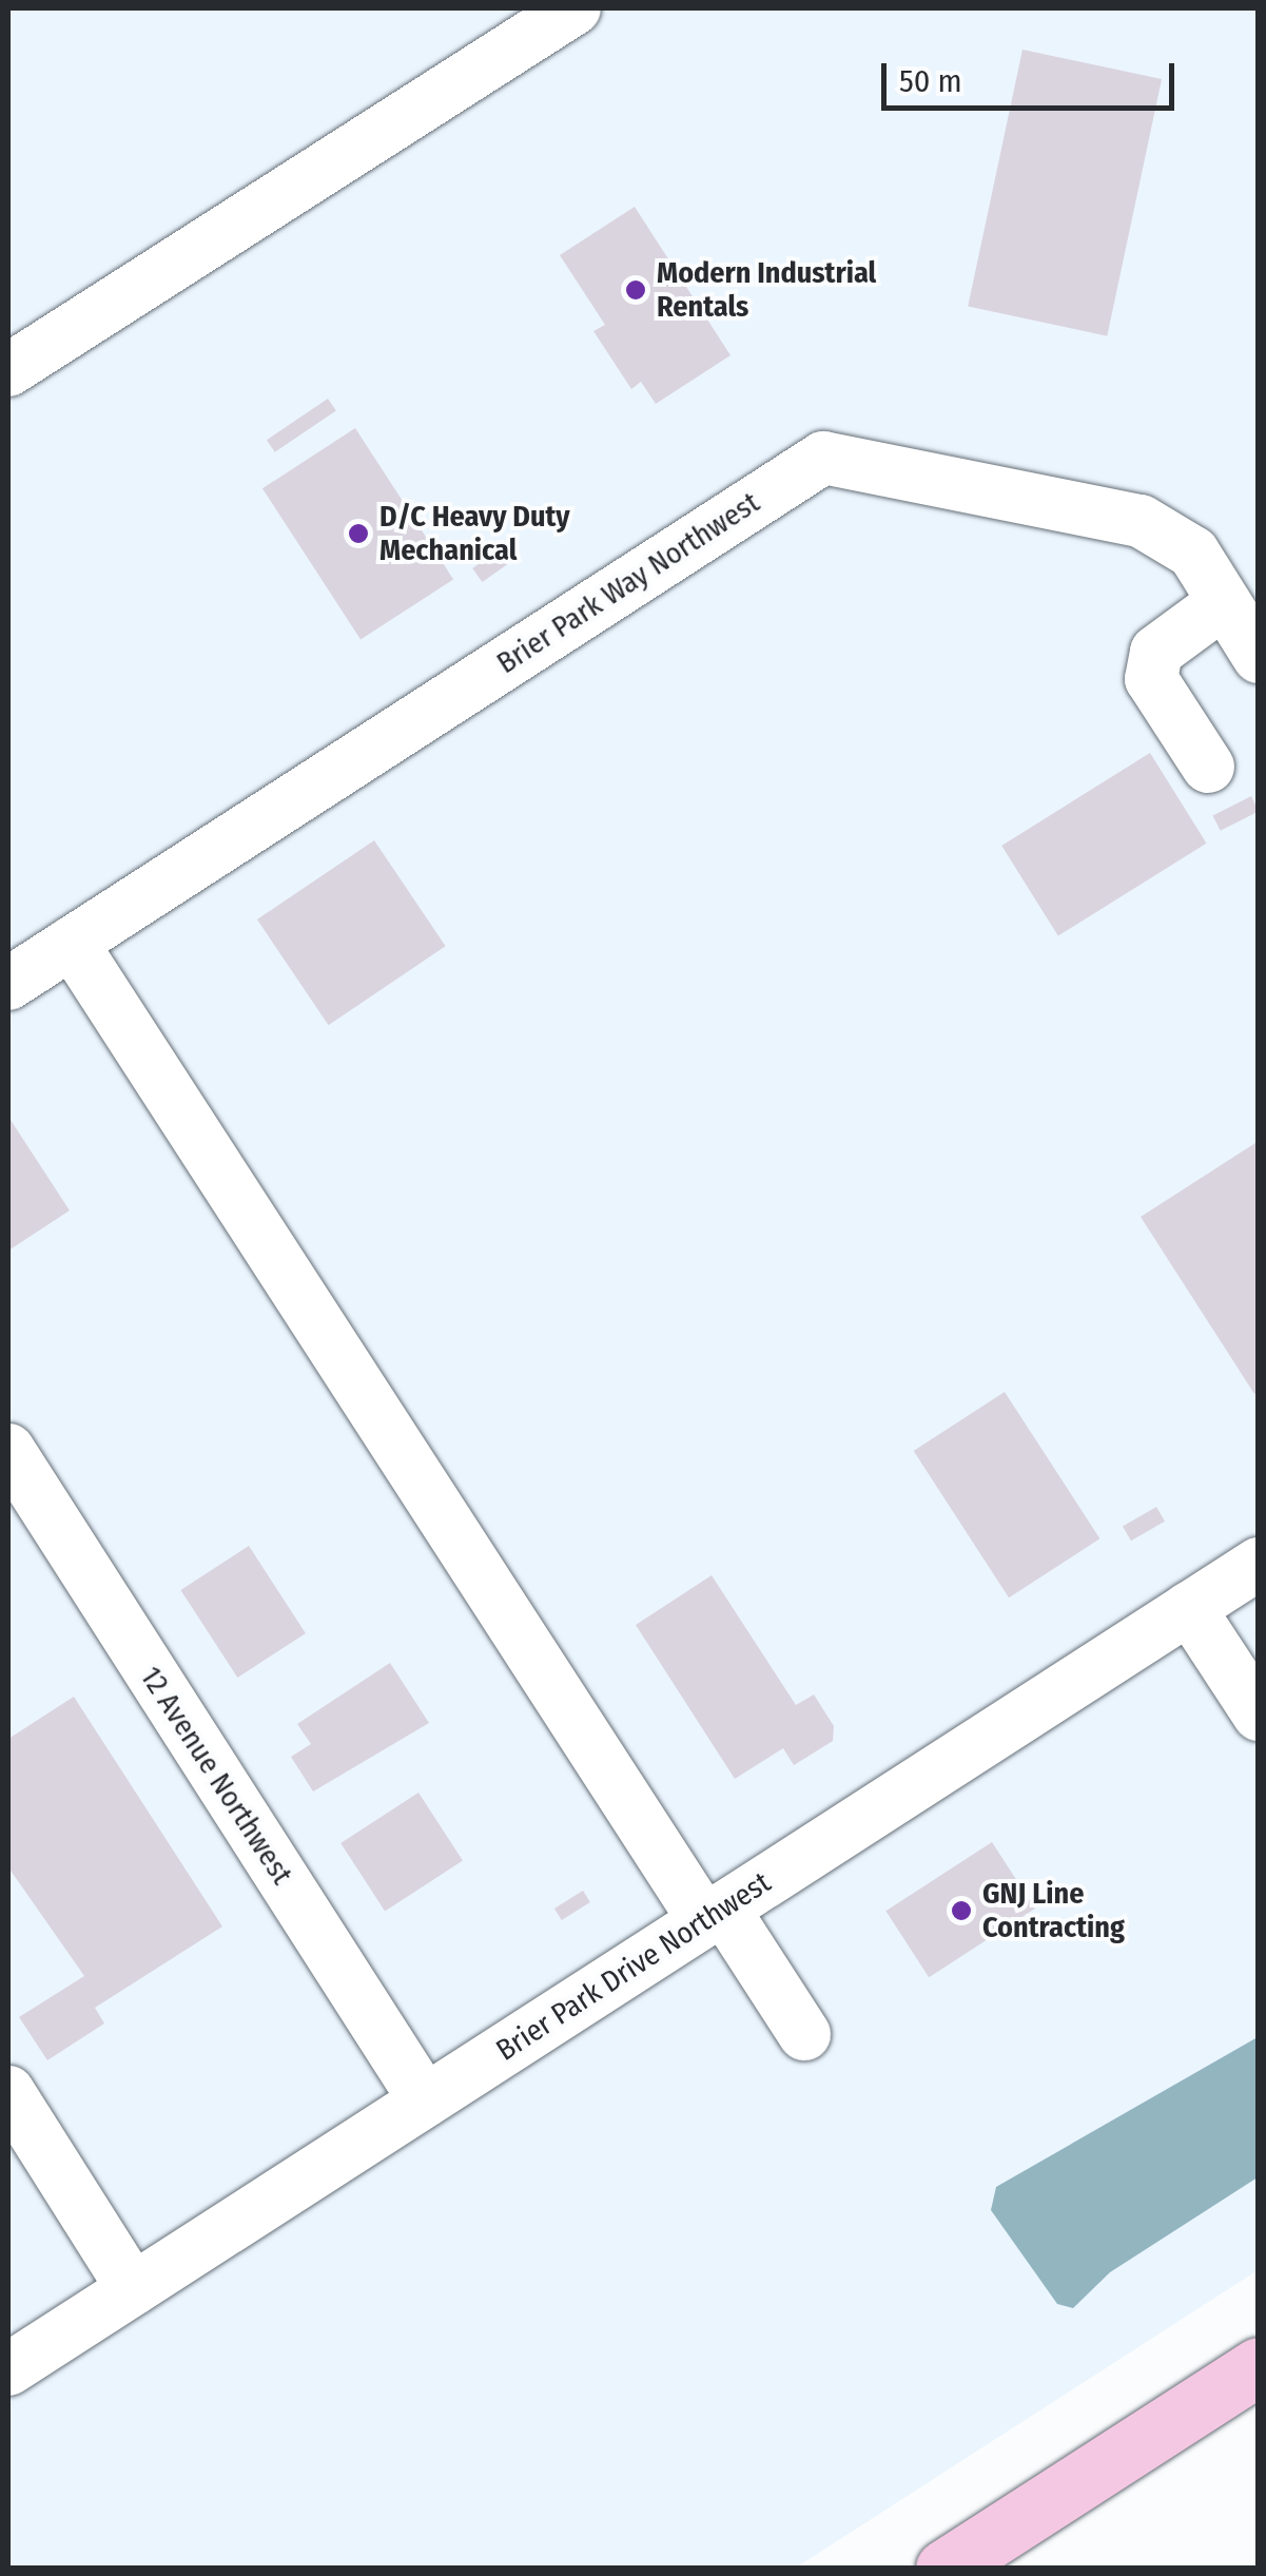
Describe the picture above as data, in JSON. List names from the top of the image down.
{
  "streets": {
    "street": ["Brier Park Way Northwest", "12 Avenue Northwest", "Brier Park Drive Northwest"]
  },
  "crossings": [
    ["12 Avenue Northwest", "Brier Park Drive Northwest"]
  ],
  "places": ["Modern Industrial Rentals", "D/C Heavy Duty Mechanical", "GNJ Line Contracting"],
  "scale_bar": "50 m"
}
